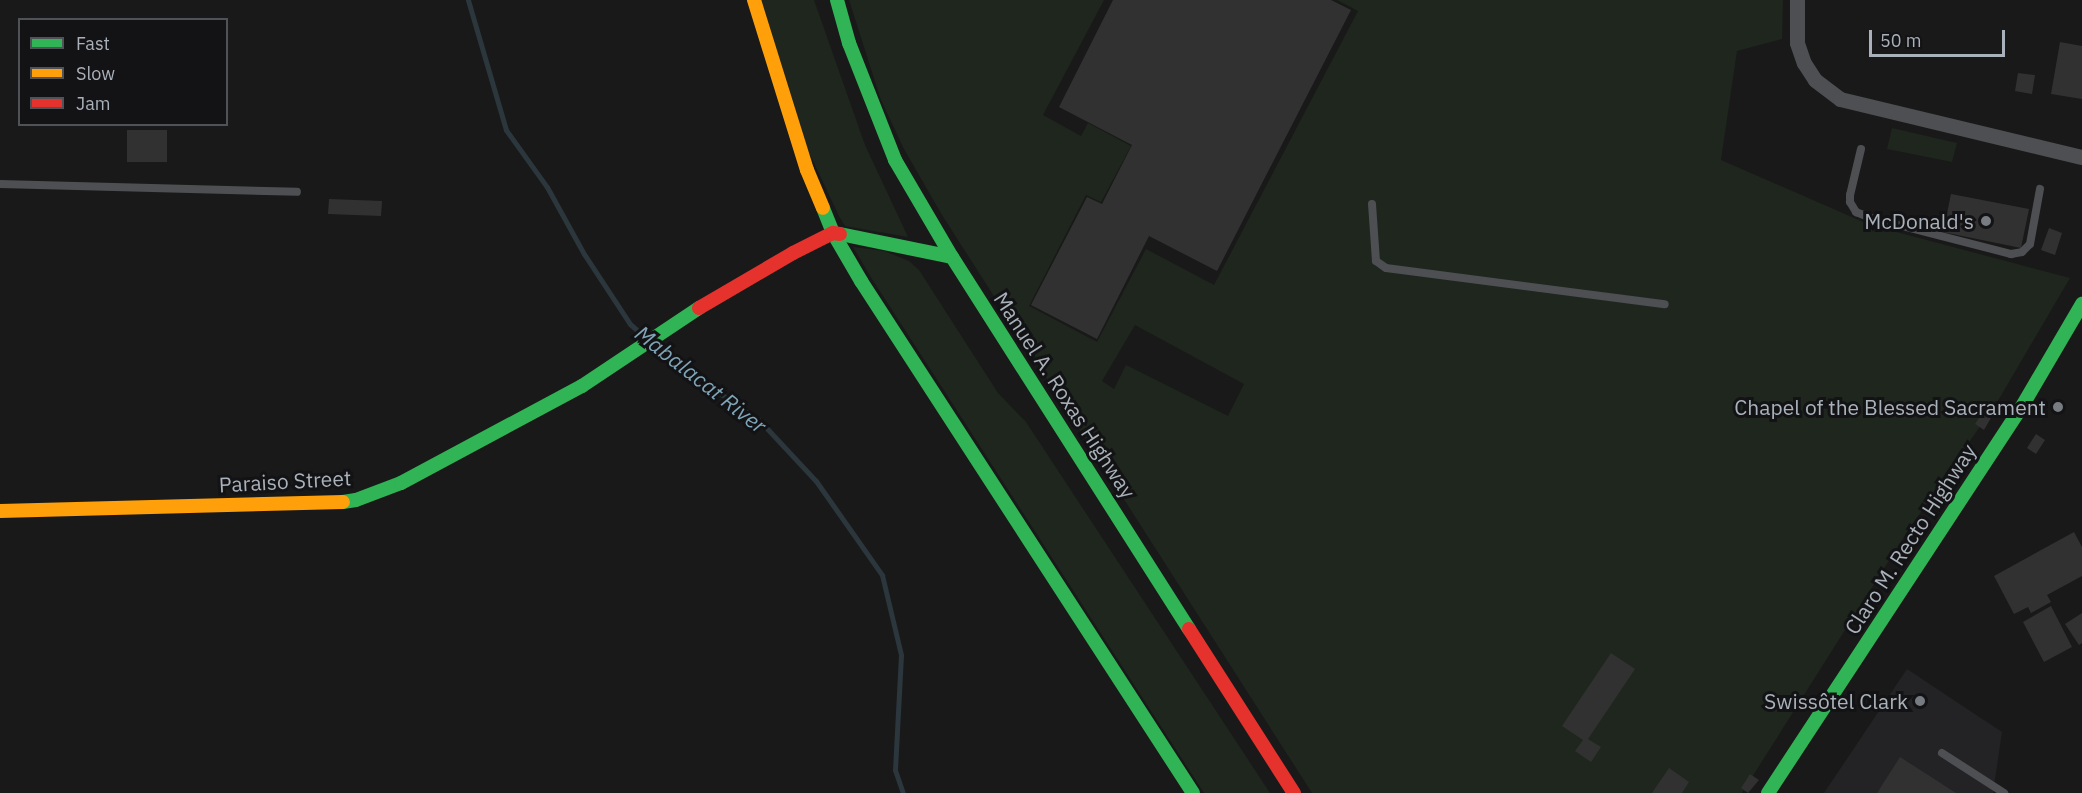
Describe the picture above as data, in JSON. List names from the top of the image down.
{
  "streets": {
    "main road": ["Manuel A. Roxas Highway", "Paraiso Street", "Claro M. Recto Highway"]
  },
  "water": ["Mabalacat River"],
  "places": ["McDonald's", "Chapel of the Blessed Sacrament", "Swissôtel Clark"],
  "legend": ["Fast", "Slow", "Jam"],
  "scale_bar": "50 m"
}
